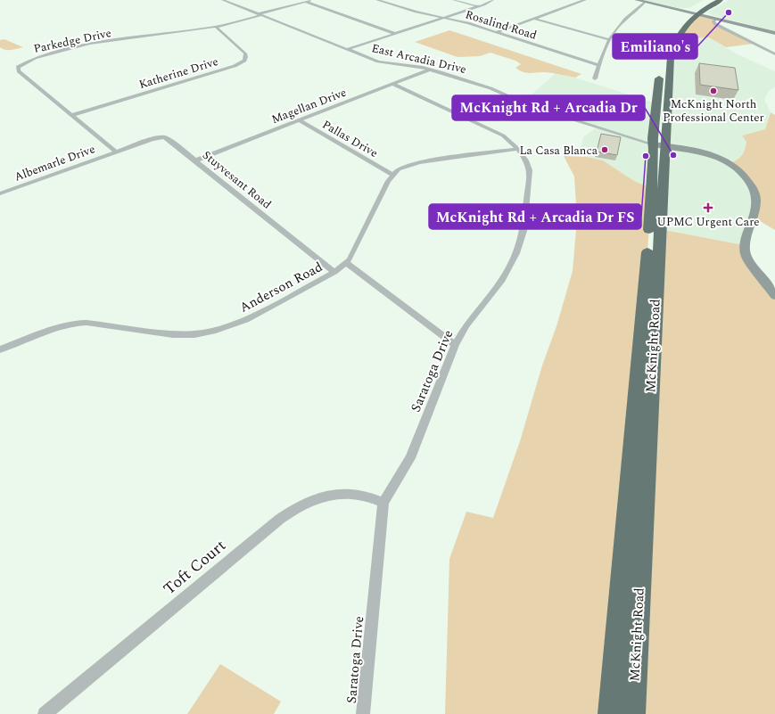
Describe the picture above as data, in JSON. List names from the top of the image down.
{
  "streets": {
    "highway": ["McKnight Road"],
    "street": [
      "Rosalind Road",
      "Parkedge Drive",
      "East Arcadia Drive",
      "Katherine Drive",
      "Magellan Drive",
      "Pallas Drive",
      "Albemarle Drive",
      "Stuyvesant Road",
      "Anderson Road",
      "Saratoga Drive",
      "Toft Court"
    ]
  },
  "crossings": [
    ["Parkedge Drive", "East Arcadia Drive"],
    ["Parkedge Drive", "Katherine Drive"],
    ["Parkedge Drive", "Albemarle Drive"],
    ["Parkedge Drive", "Stuyvesant Road"],
    ["East Arcadia Drive", "Magellan Drive"],
    ["East Arcadia Drive", "McKnight Road"],
    ["Magellan Drive", "Pallas Drive"],
    ["Magellan Drive", "Stuyvesant Road"],
    ["Magellan Drive", "Saratoga Drive"],
    ["Albemarle Drive", "Stuyvesant Road"],
    ["Stuyvesant Road", "Anderson Road"],
    ["Saratoga Drive", "Toft Court"]
  ],
  "places": {
    "other": [
      "Emiliano's",
      "McKnight North Professional Center",
      "La Casa Blanca",
      "McKnight Rd + Arcadia Dr",
      "McKnight Rd + Arcadia Dr FS"
    ],
    "health": ["UPMC Urgent Care"]
  }
}
